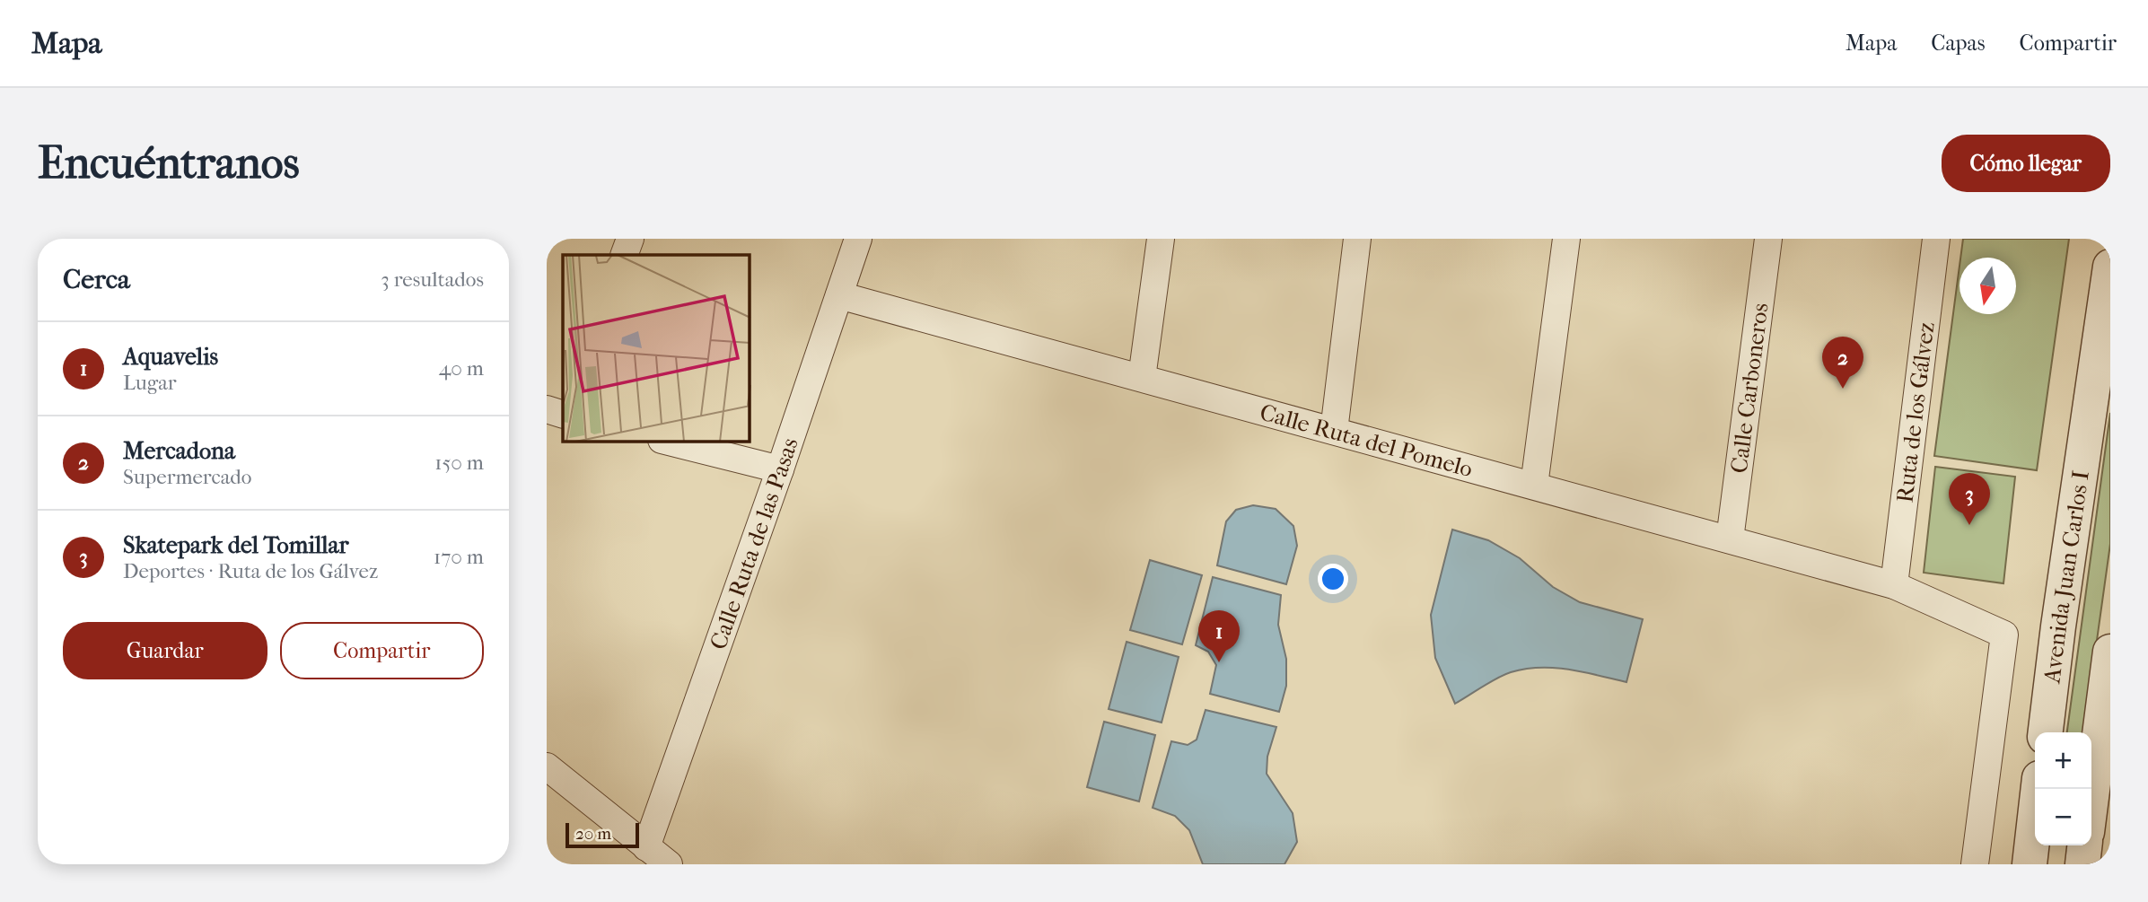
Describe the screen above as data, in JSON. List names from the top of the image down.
{
  "streets": {
    "street": [
      "Calle Carboneros",
      "Ruta de los Gálvez",
      "Calle Ruta del Pomelo",
      "Calle Ruta de las Pasas",
      "Avenida Juan Carlos I"
    ]
  },
  "crossings": [
    ["Calle Carboneros", "Calle Ruta del Pomelo"],
    ["Ruta de los Gálvez", "Calle Ruta del Pomelo"],
    ["Calle Ruta del Pomelo", "Calle Ruta de las Pasas"]
  ],
  "scale_bar": "20 m",
  "north": "bottom",
  "page": {
    "header": "Mapa",
    "nav": ["Mapa", "Capas", "Compartir"],
    "buttons": [
      "Cómo llegar",
      ["Guardar", "Compartir"]
    ],
    "title": "Encuéntranos",
    "heading": ["Cerca", "3 resultados"],
    "list": [
      {
        "mark": "1",
        "name": "Aquavelis",
        "note": "Lugar",
        "value": "40 m"
      },
      {
        "mark": "2",
        "name": "Mercadona",
        "note": "Supermercado",
        "value": "150 m"
      },
      {
        "mark": "3",
        "name": "Skatepark del Tomillar",
        "note": "Deportes · Ruta de los Gálvez",
        "value": "170 m"
      }
    ],
    "pins": ["2", "3", "1"],
    "map_buttons": ["+", "−"],
    "scale": "20 m"
  }
}
